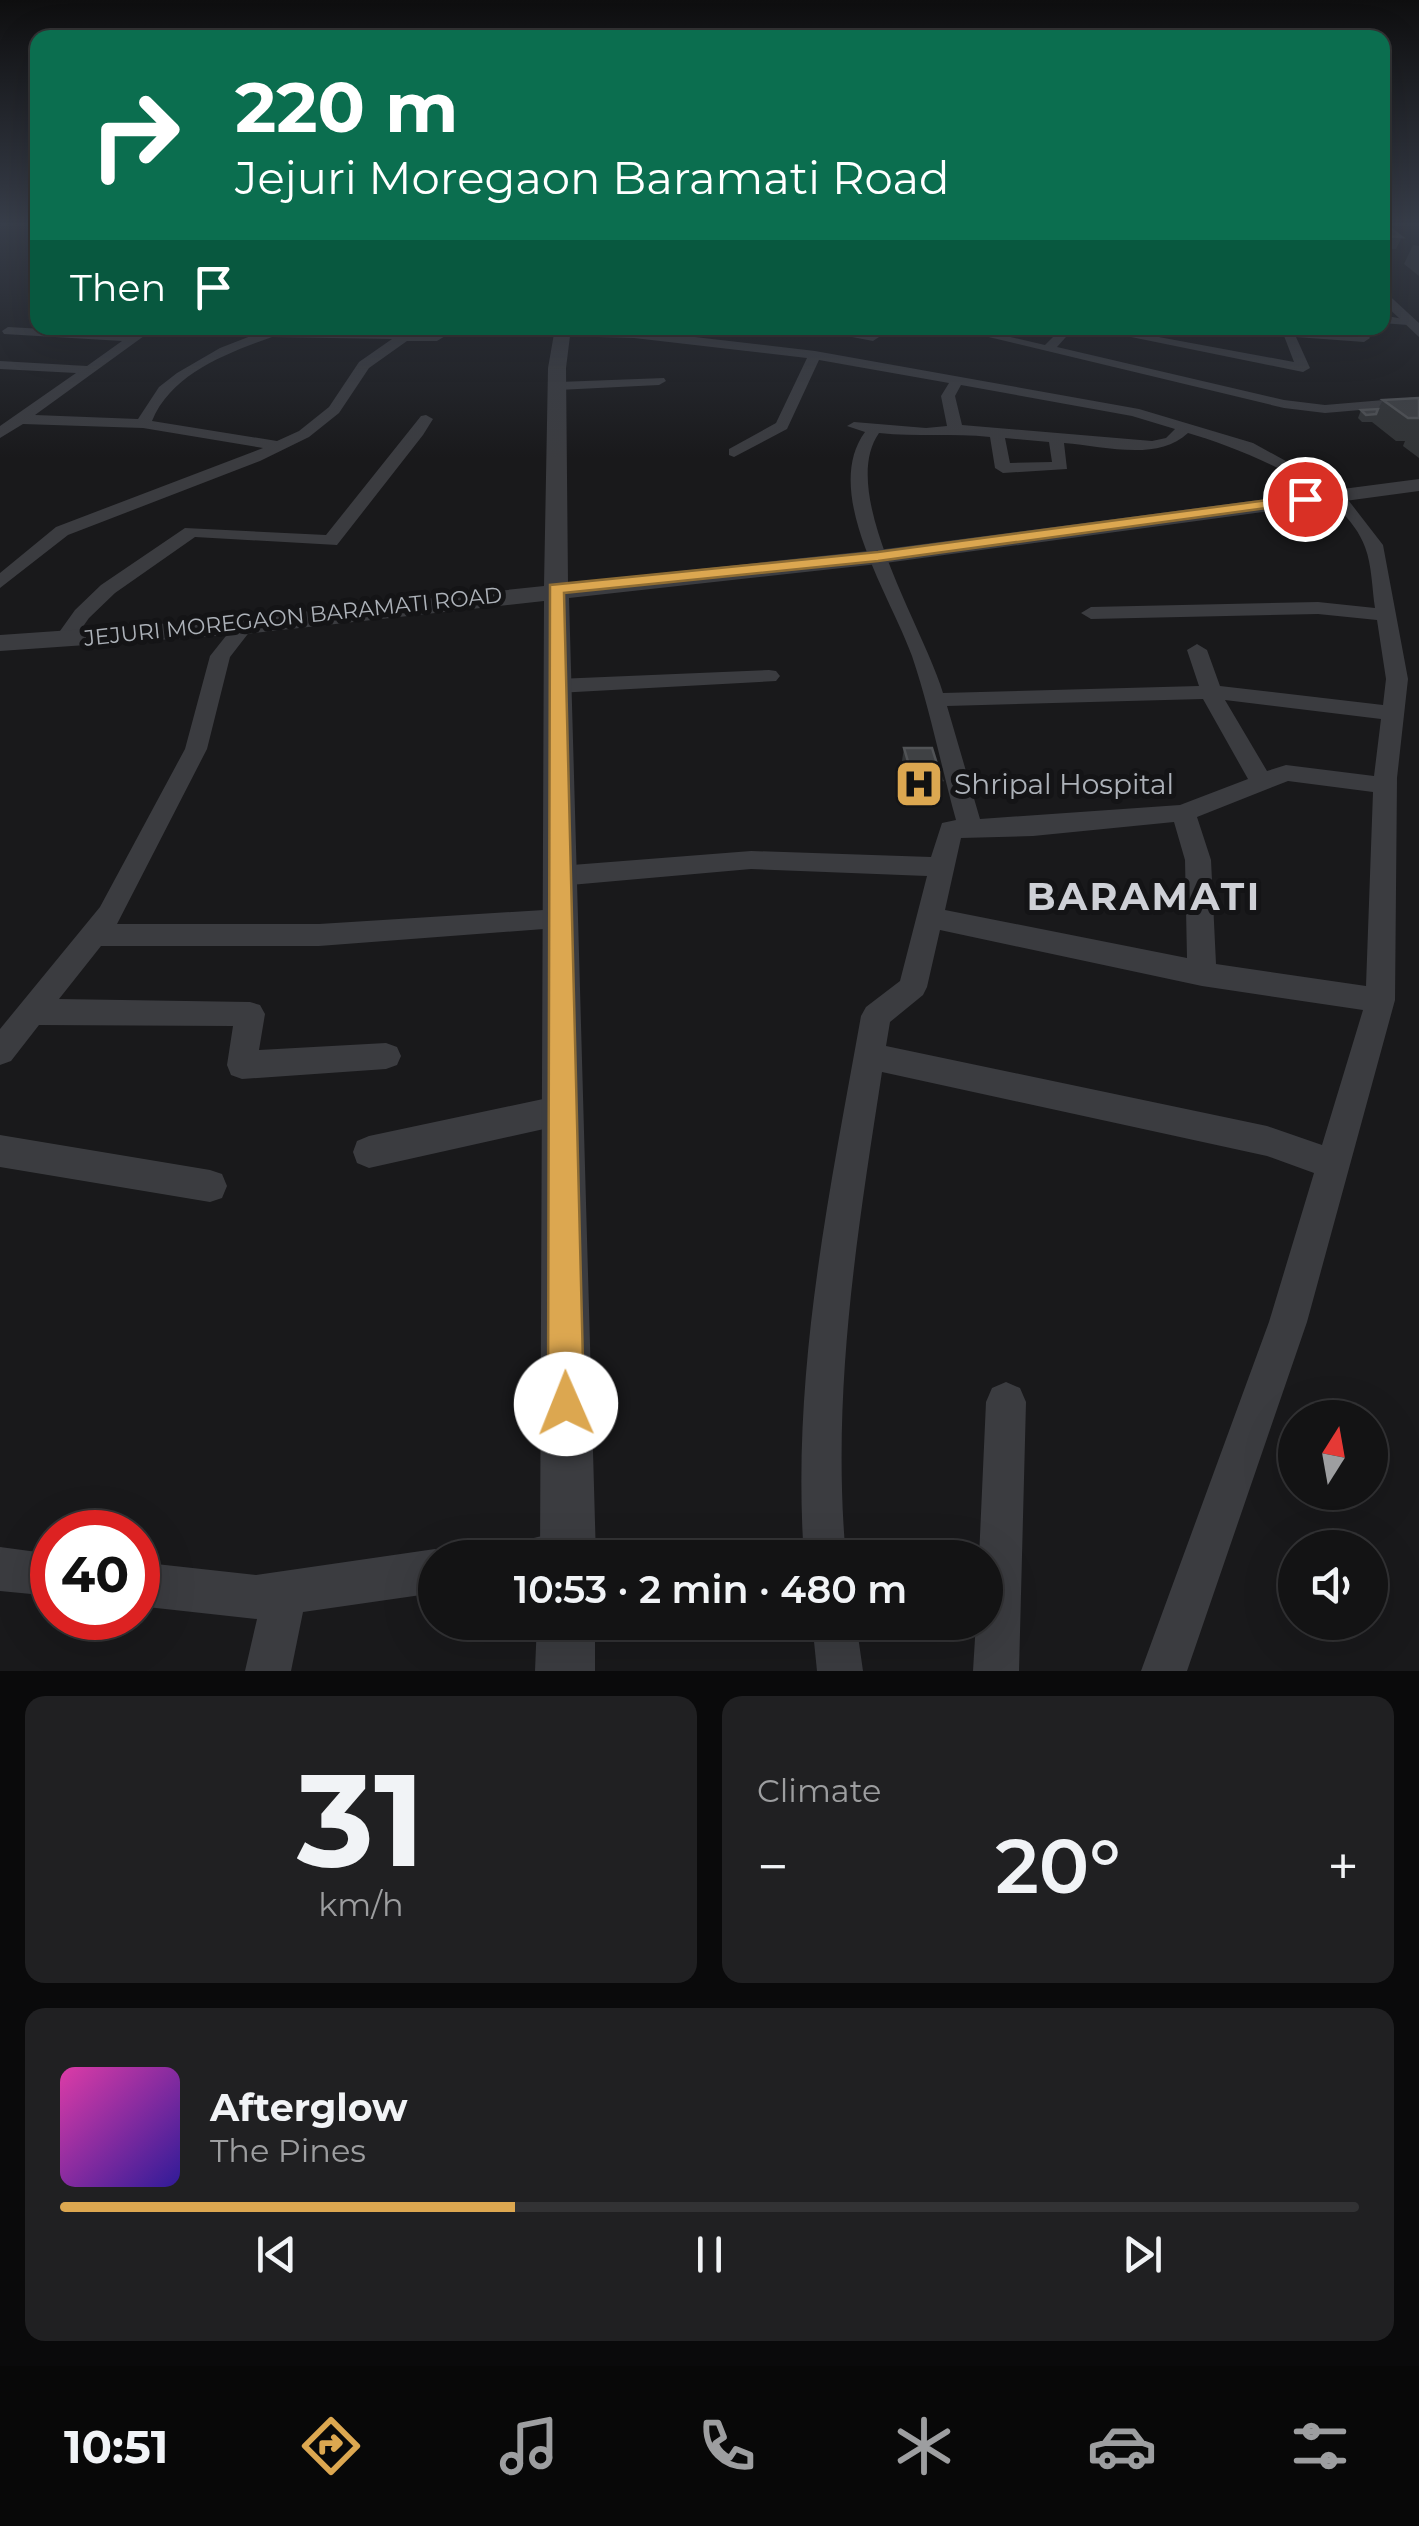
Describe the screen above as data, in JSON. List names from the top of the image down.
{
  "streets": {
    "street": ["JEJURI MOREGAON BARAMATI ROAD"]
  },
  "districts": ["BARAMATI"],
  "places": {
    "hospital": ["Shripal Hospital"]
  },
  "north": "top",
  "page": {
    "turn": ["220 m", "Jejuri Moregaon Baramati Road"],
    "then": "Then",
    "limit": "40",
    "trip": "10:53 · 2 min · 480 m",
    "tile": [
      ["31", "km/h"],
      "Climate"
    ],
    "heat": ["−", "20°", "+"],
    "song": ["Afterglow", "The Pines"],
    "tabs": "10:51"
  }
}
